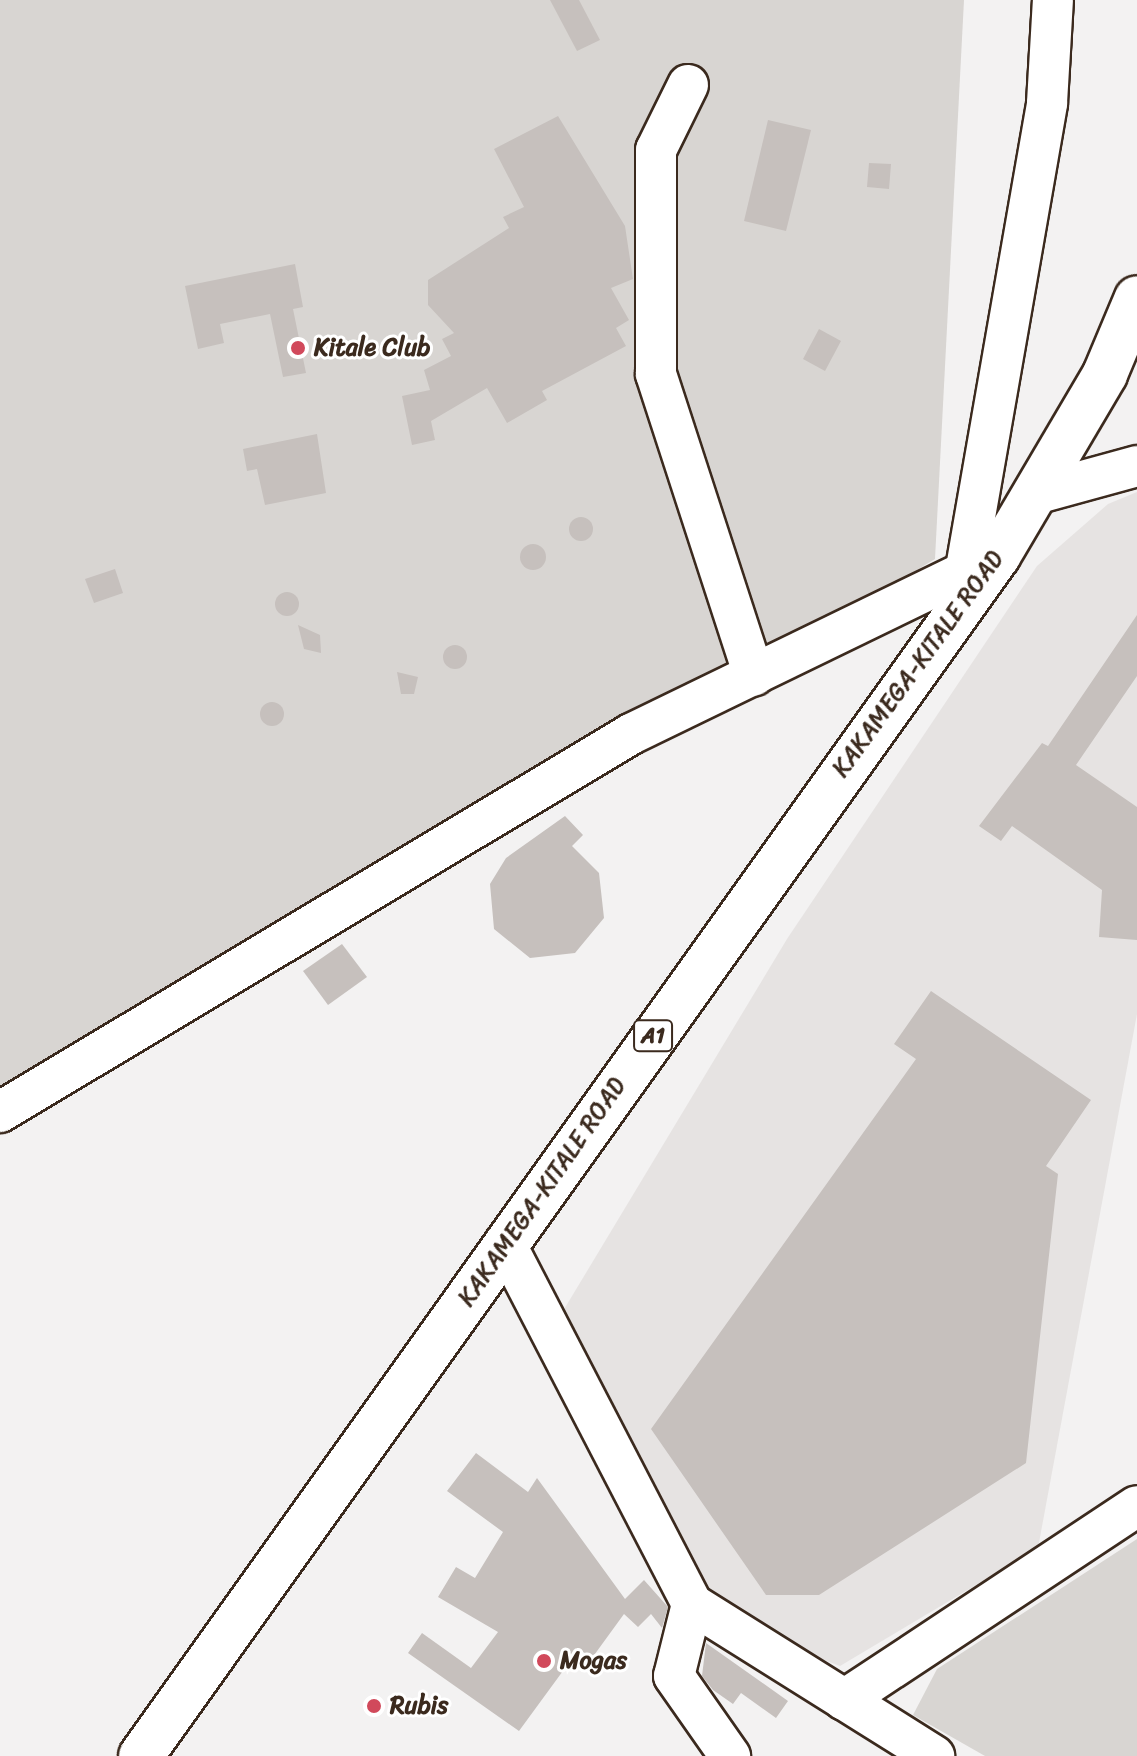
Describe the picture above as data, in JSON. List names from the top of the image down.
{
  "streets": {
    "highway": ["KAKAMEGA-KITALE ROAD", "A1"]
  },
  "places": ["Kitale Club", "Mogas", "Rubis"]
}
